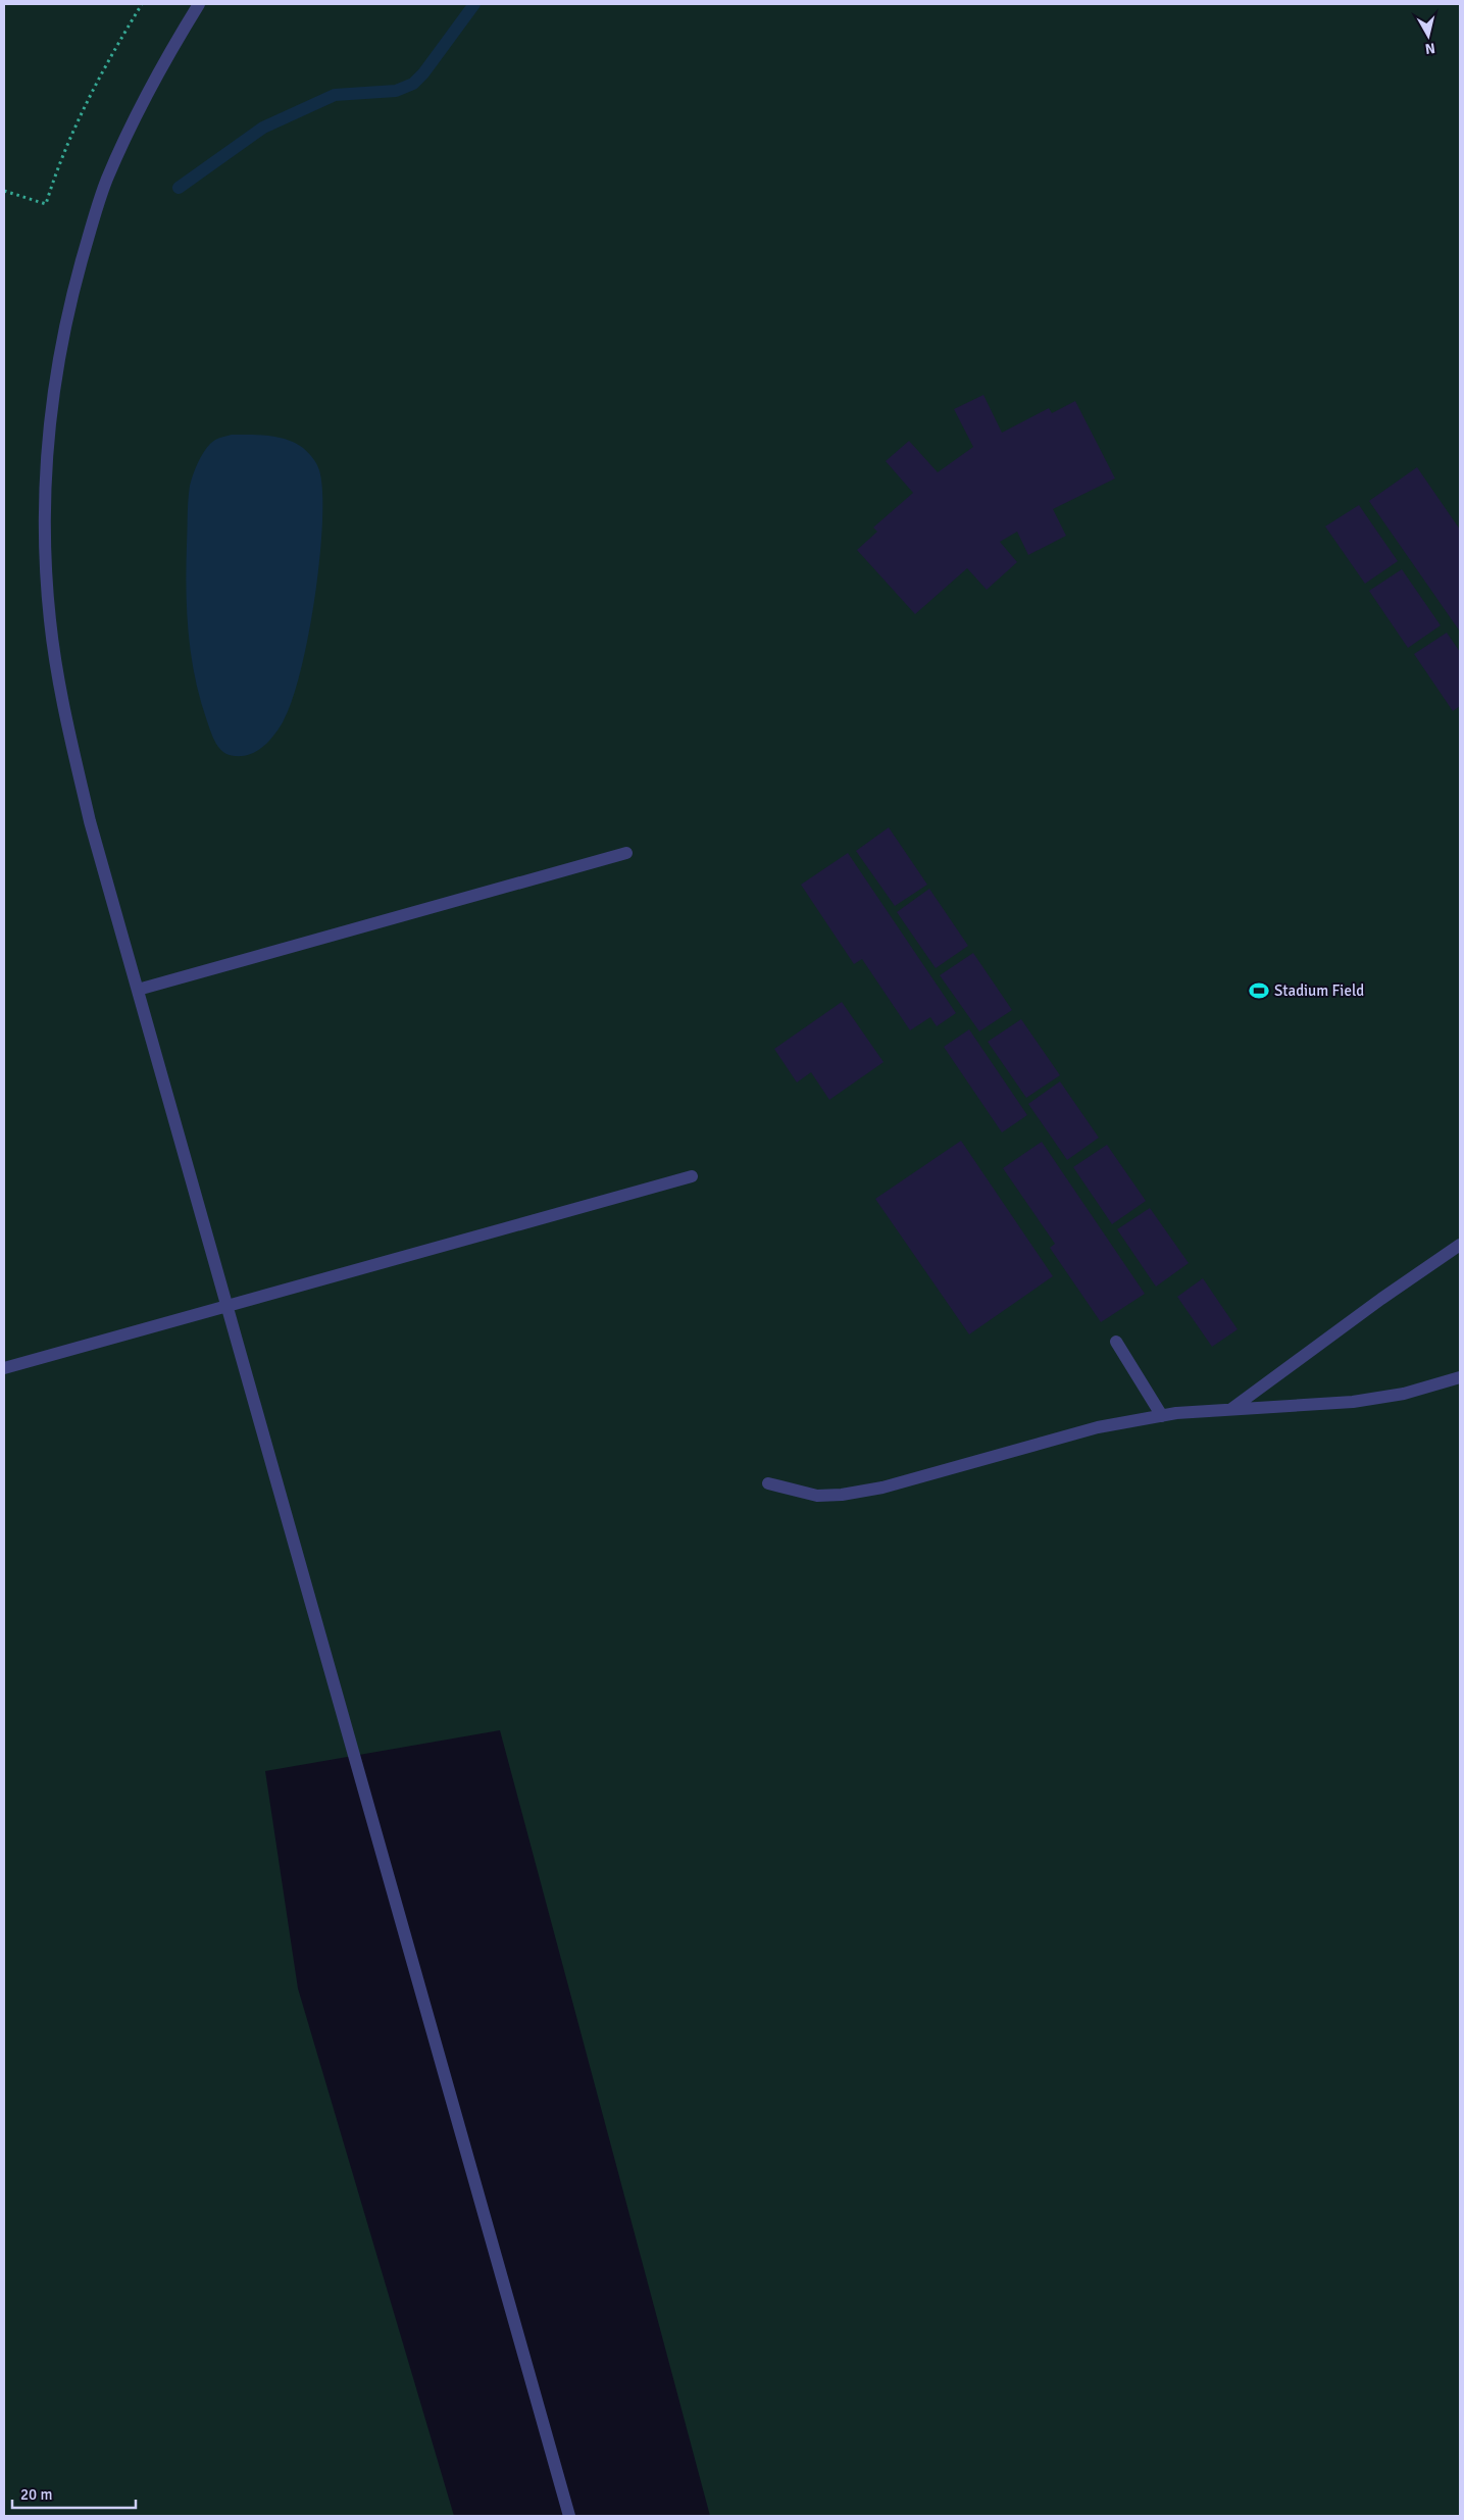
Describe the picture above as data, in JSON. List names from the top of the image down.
{
  "places": {
    "sports": ["Stadium Field"]
  },
  "scale_bar": "20 m",
  "north": "bottom"
}
